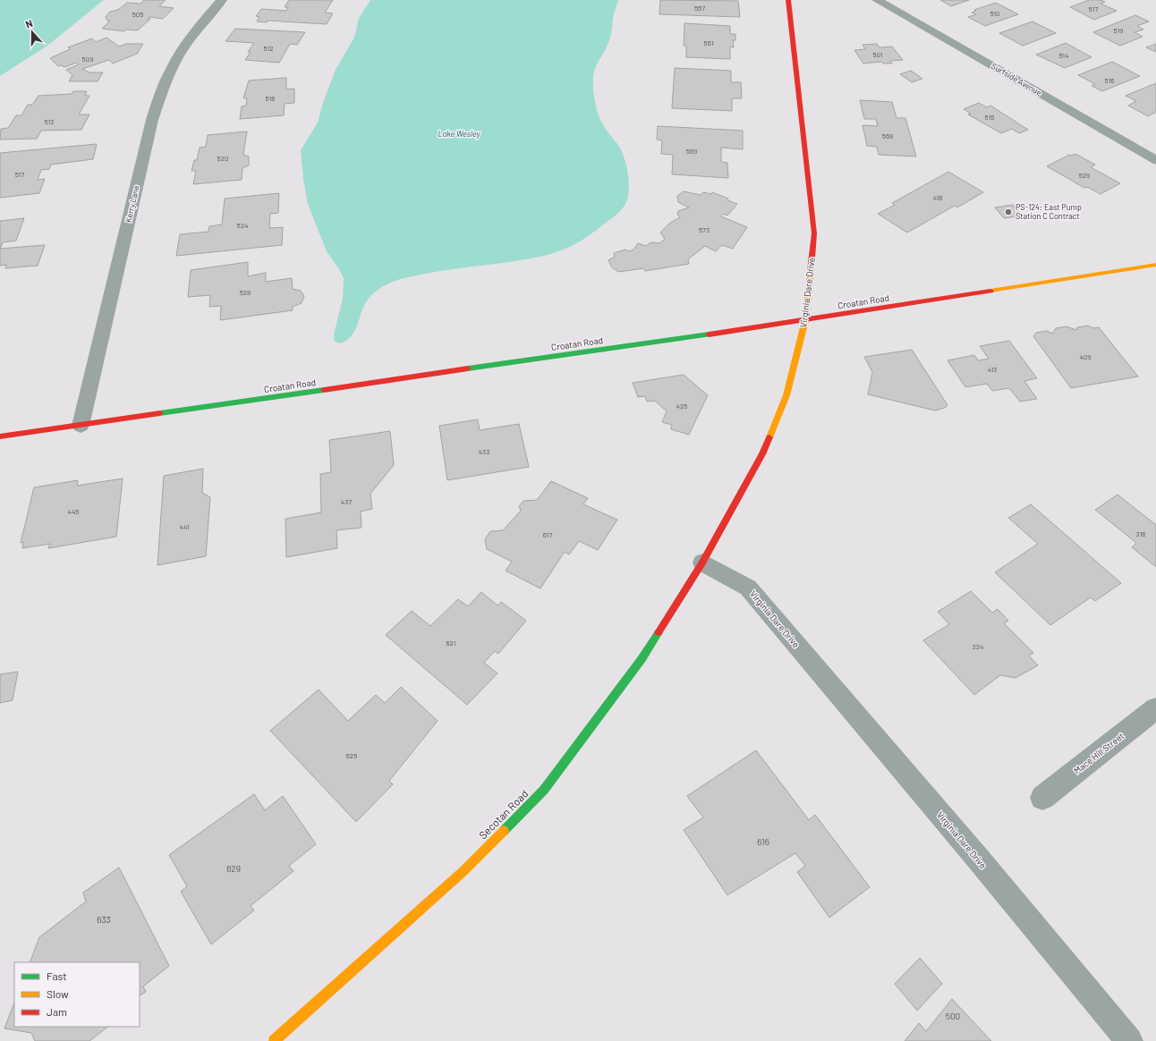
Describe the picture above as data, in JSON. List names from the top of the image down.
{
  "streets": {
    "street": [
      "Surfside Avenue",
      "Kerry Lane",
      "Virginia Dare Drive",
      "Croatan Road",
      "Mace Hill Street",
      "Secotan Road"
    ]
  },
  "crossings": [
    ["Kerry Lane", "Croatan Road"],
    ["Virginia Dare Drive", "Croatan Road"],
    ["Virginia Dare Drive", "Secotan Road"]
  ],
  "water": ["Lake Wesley"],
  "places": ["PS-124: East Pump Station C Contract"],
  "house_numbers": [
    "557",
    "517",
    "510",
    "505",
    "519",
    "561",
    "512",
    "501",
    "514",
    "509",
    "516",
    "516",
    "515",
    "513",
    "568",
    "569",
    "520",
    "517",
    "529",
    "416",
    "524",
    "573",
    "528",
    "409",
    "413",
    "425",
    "433",
    "437",
    "445",
    "441",
    "316",
    "617",
    "621",
    "324",
    "625",
    "616",
    "629",
    "633",
    "500"
  ],
  "legend": ["Fast", "Slow", "Jam"],
  "north": "top"
}
